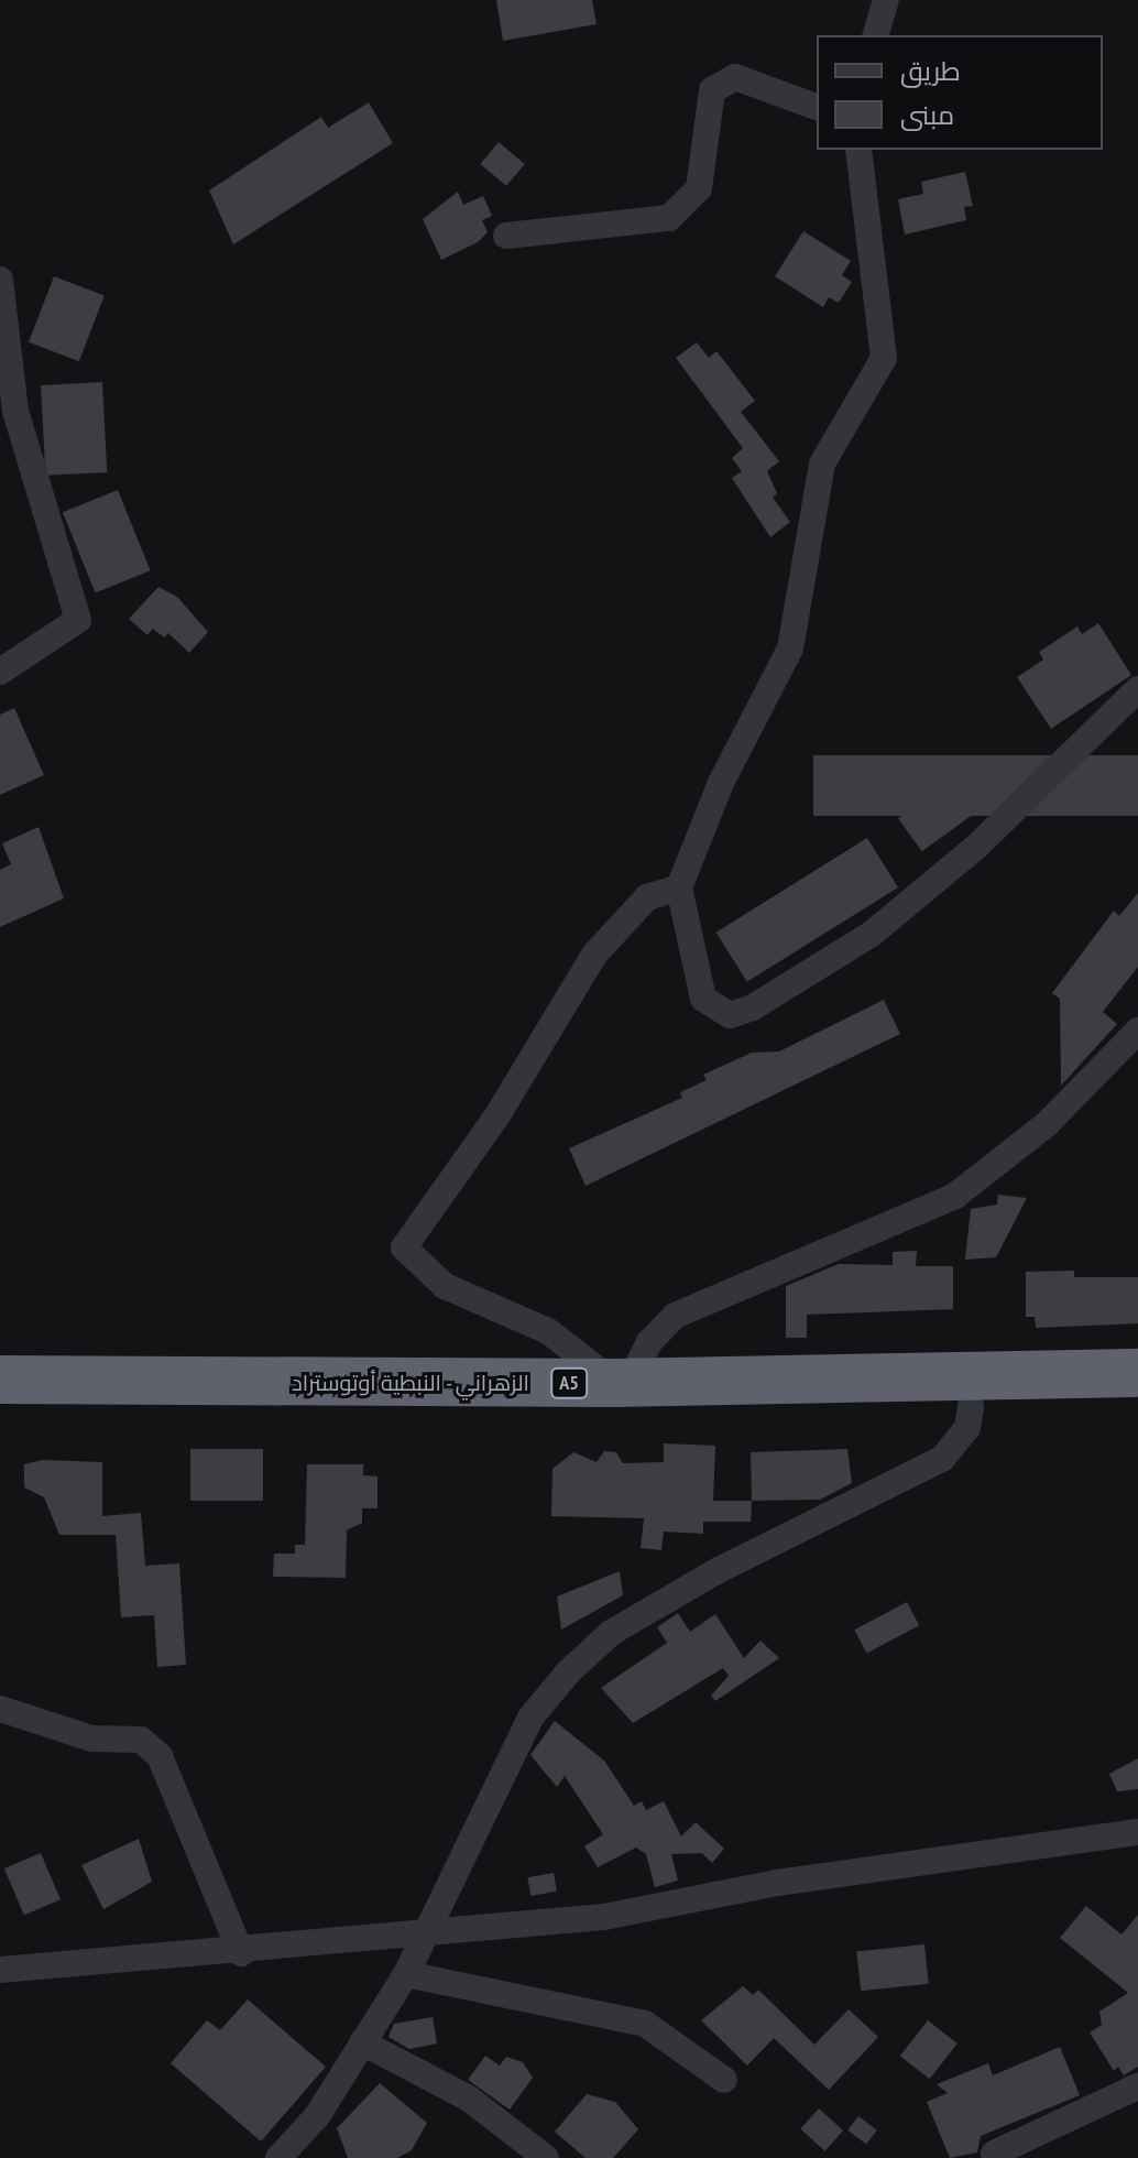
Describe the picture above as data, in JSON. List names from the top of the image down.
{
  "streets": {
    "highway": ["الزهراني - النبطية أوتوستراد", "A5"]
  },
  "legend": ["طريق", "مبنى"]
}
